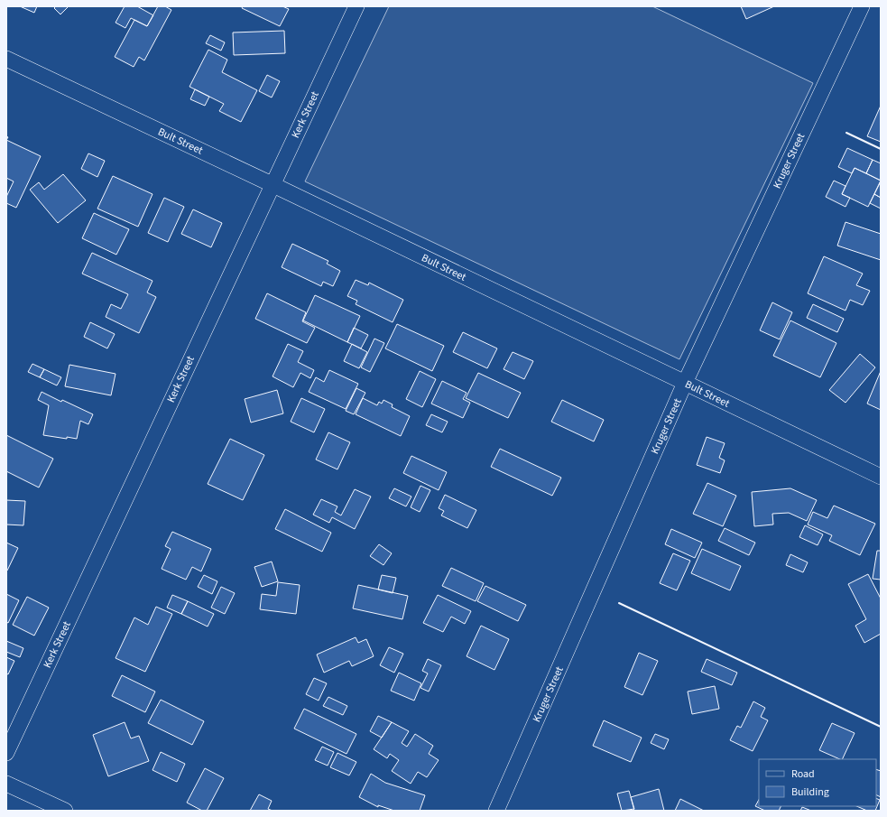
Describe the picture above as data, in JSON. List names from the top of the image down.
{
  "streets": {
    "street": ["Kerk Street", "Bult Street", "Kruger Street"]
  },
  "crossings": [
    ["Kerk Street", "Bult Street"],
    ["Bult Street", "Kruger Street"]
  ],
  "legend": ["Road", "Building"]
}
